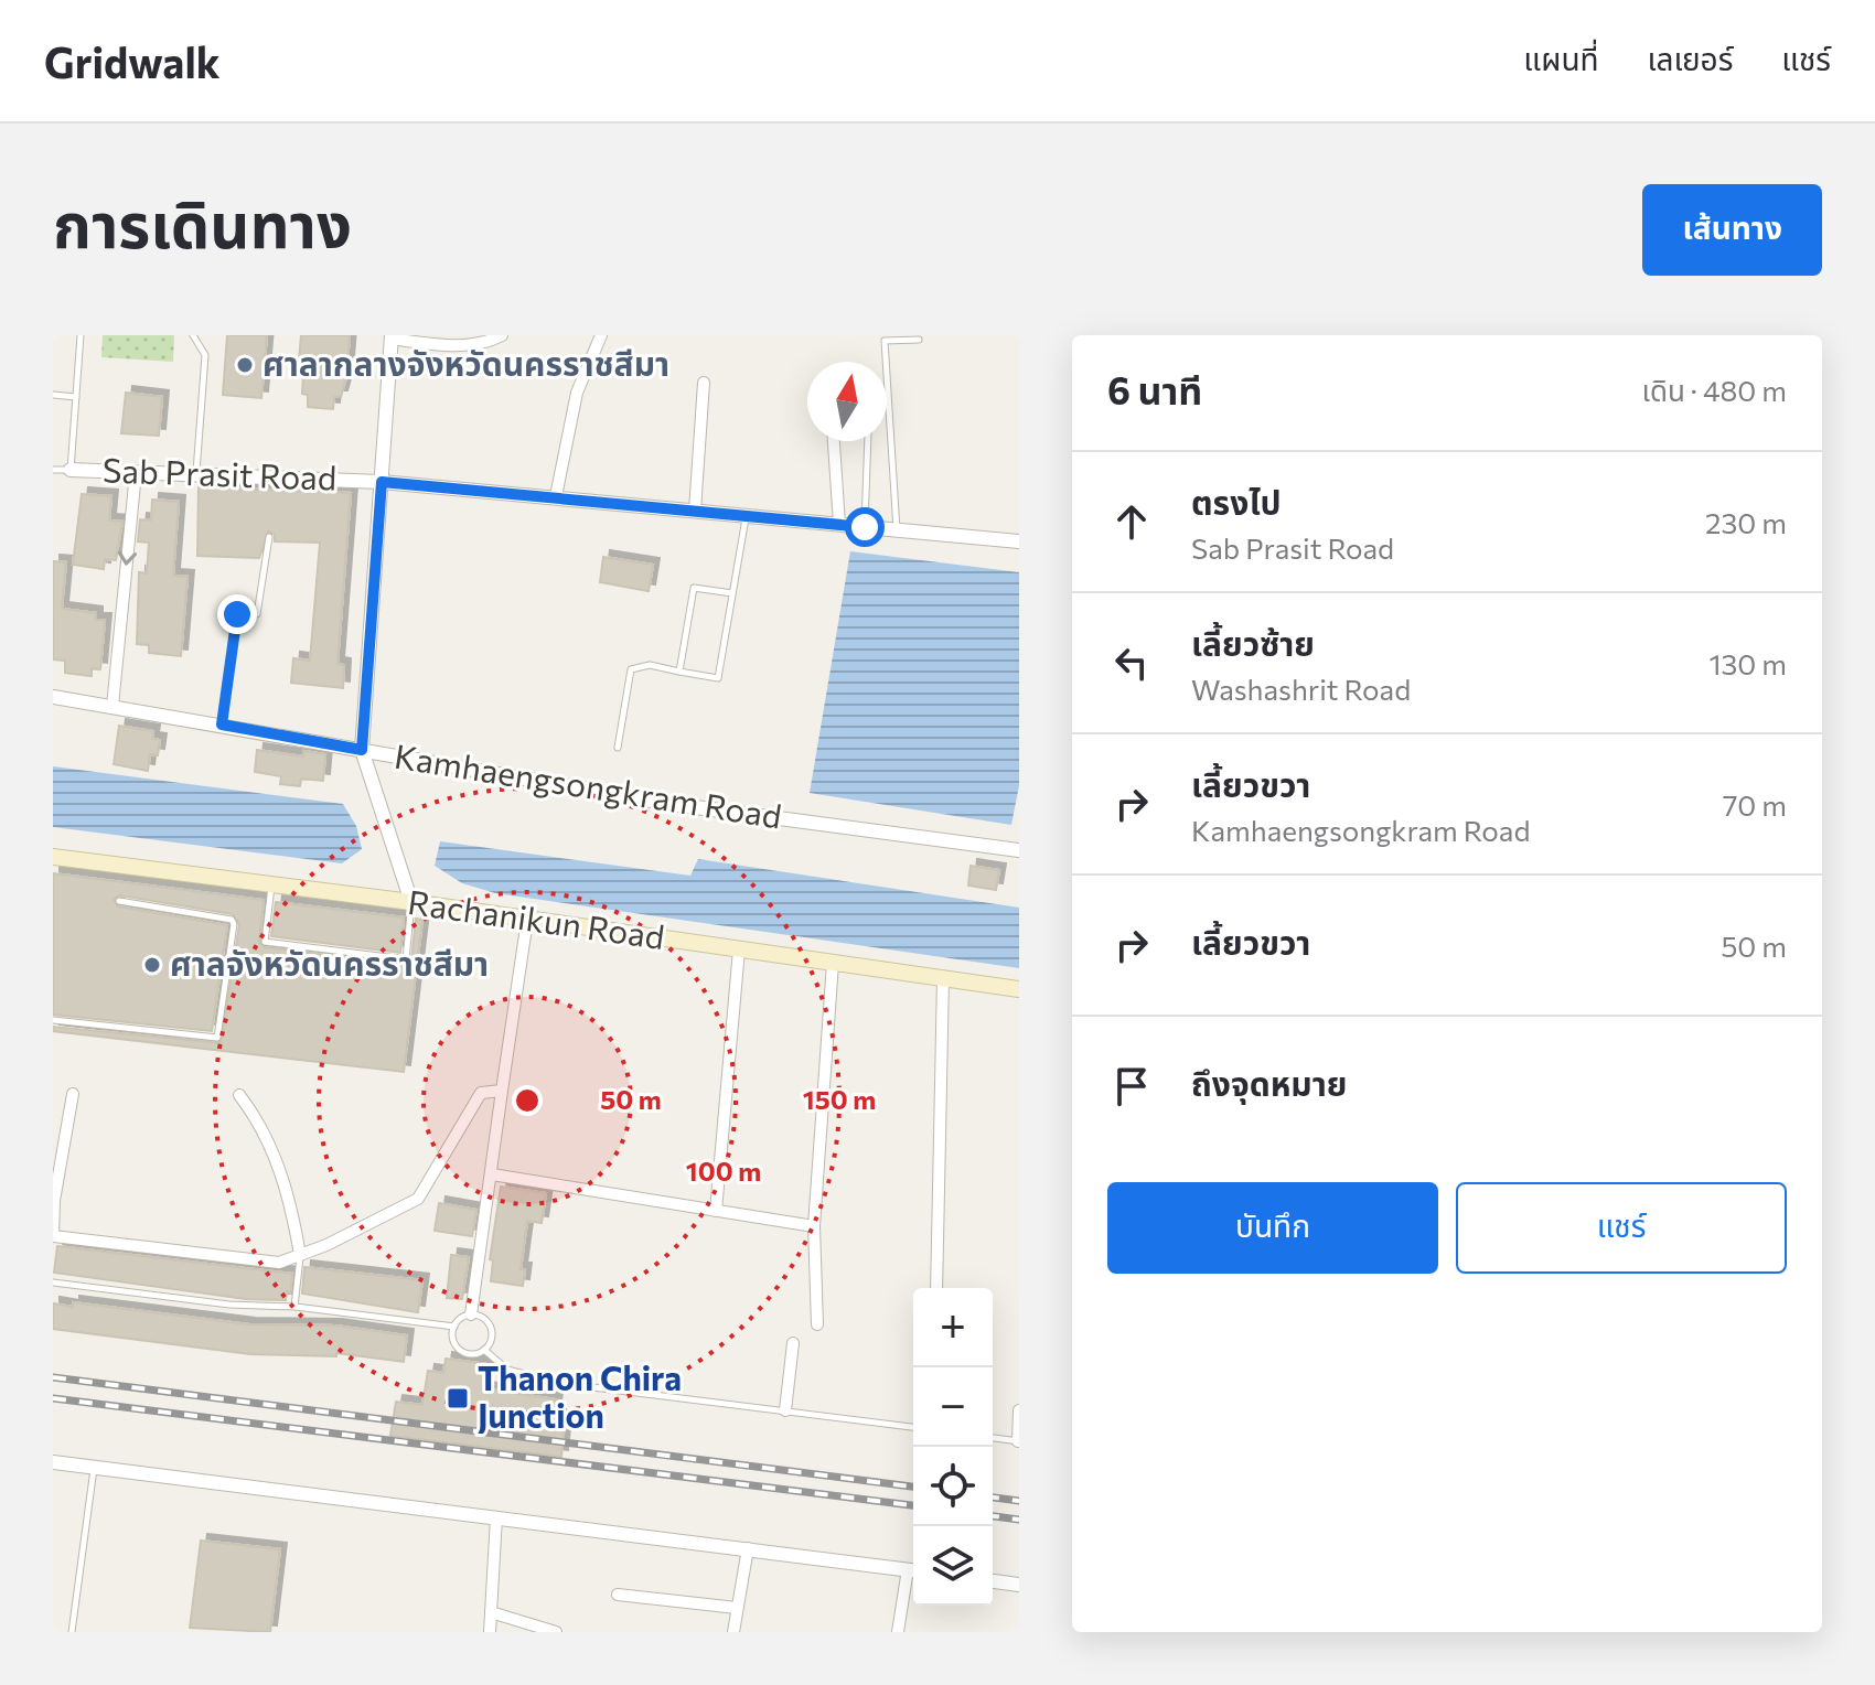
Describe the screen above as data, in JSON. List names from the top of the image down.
{
  "streets": {
    "main road": ["Rachanikun Road"],
    "street": ["Sab Prasit Road", "Kamhaengsongkram Road"]
  },
  "places": {
    "other": ["ศาลากลางจังหวัดนครราชสีมา", "ศาลจังหวัดนครราชสีมา"],
    "transit": ["Thanon Chira Junction"]
  },
  "north": "top",
  "page": {
    "header": "Gridwalk",
    "nav": ["แผนที่", "เลเยอร์", "แชร์"],
    "title": "การเดินทาง",
    "buttons": [
      "เส้นทาง",
      ["บันทึก", "แชร์"]
    ],
    "heading": ["6 นาที", "เดิน · 480 m"],
    "list": [
      ["ตรงไป", "Sab Prasit Road", "230 m"],
      ["เลี้ยวซ้าย", "Washashrit Road", "130 m"],
      ["เลี้ยวขวา", "Kamhaengsongkram Road", "70 m"],
      ["เลี้ยวขวา", "50 m"],
      "ถึงจุดหมาย"
    ],
    "map_buttons": ["+", "−"]
  },
  "rings": ["50 m", "150 m", "100 m"]
}
